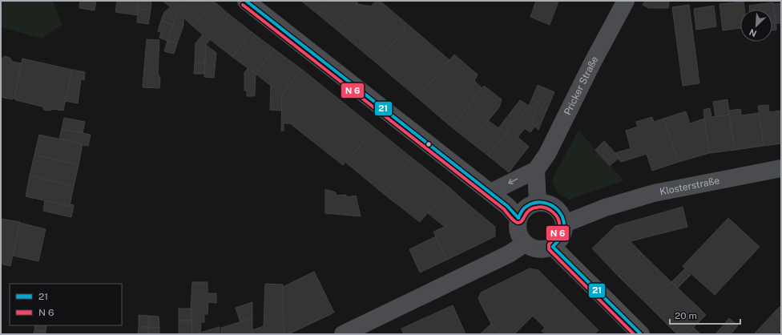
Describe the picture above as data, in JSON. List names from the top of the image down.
{
  "streets": {
    "street": ["Pricker Straße", "Klosterstraße"]
  },
  "lines": ["transit line 21"],
  "legend": ["21", "N 6"],
  "scale_bar": "20 m",
  "north": "bottom left"
}
